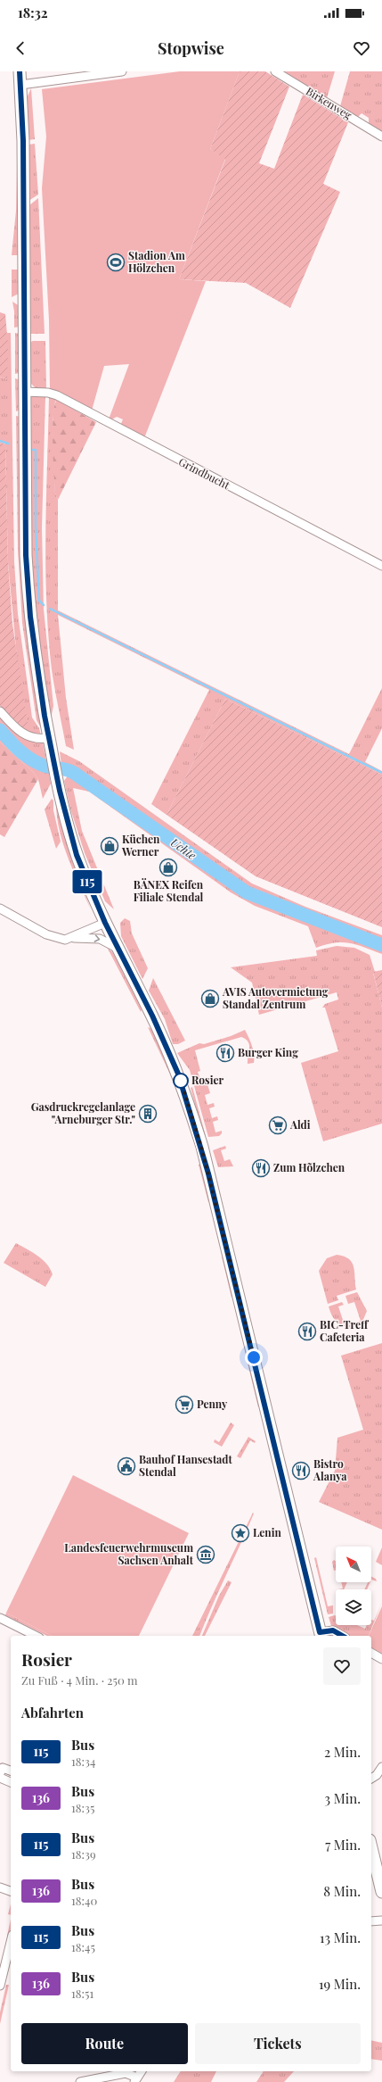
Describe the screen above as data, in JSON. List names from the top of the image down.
{
  "streets": {
    "street": ["Birkenweg", "Grindbucht"]
  },
  "water": ["Uchte"],
  "places": {
    "sports": ["Stadion Am Hölzchen"],
    "shop": ["Küchen Werner", "BÄNEX Reifen Filiale Stendal", "AVIS Autovermietung Standal Zentrum"],
    "restaurant": [
      "Burger King",
      "Zum Hõlzchen",
      "BIC-Treff Cafeteria",
      "Bistro Alanya"
    ],
    "other": ["Rosier"],
    "building": ["Gasdruckregelanlage \"Arneburger Str.\""],
    "supermarket": ["Aldi", "Penny"],
    "public building": ["Bauhof Hansestadt Stendal"],
    "place": ["Lenin"],
    "museum": ["Landesfeuerwehrmuseum Sachsen Anhalt"]
  },
  "lines": ["bus line 115"],
  "north": "top left",
  "page": {
    "status": "18:32",
    "header": "Stopwise",
    "on_map": "115",
    "heading": [
      ["Rosier", "Zu Fuß · 4 Min. · 250 m"],
      "Abfahrten"
    ],
    "list": [
      {
        "mark": "115",
        "name": "Bus",
        "note": "18:34",
        "value": "2 Min."
      },
      {
        "mark": "136",
        "name": "Bus",
        "note": "18:35",
        "value": "3 Min."
      },
      {
        "mark": "115",
        "name": "Bus",
        "note": "18:39",
        "value": "7 Min."
      },
      {
        "mark": "136",
        "name": "Bus",
        "note": "18:40",
        "value": "8 Min."
      },
      {
        "mark": "115",
        "name": "Bus",
        "note": "18:45",
        "value": "13 Min."
      },
      {
        "mark": "136",
        "name": "Bus",
        "note": "18:51",
        "value": "19 Min."
      }
    ],
    "buttons": ["Route", "Tickets"]
  }
}
